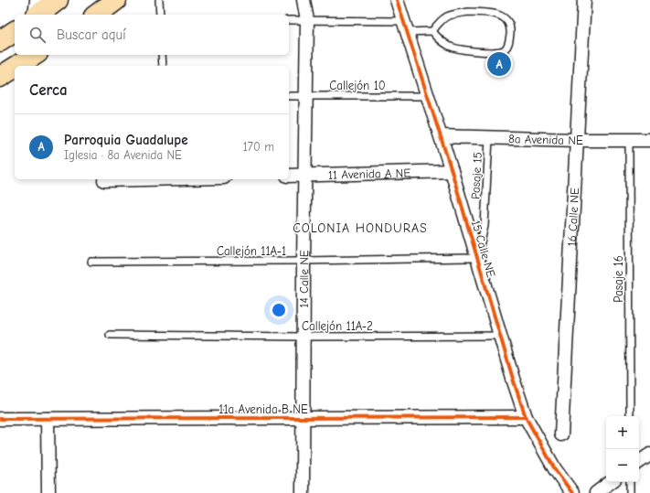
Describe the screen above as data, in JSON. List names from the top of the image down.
{
  "streets": {
    "street": [
      "8a Avenida NE",
      "11 Avenida A NE",
      "16 Calle NE",
      "15 Calle NE",
      "14 Calle NE",
      "11a Avenida B NE"
    ],
    "lane": [
      "Callejón 10",
      "Pasaje 15",
      "Callejón 11A-1",
      "Pasaje 16",
      "Callejón 11A-2"
    ]
  },
  "crossings": [
    ["Callejón 10", "15 Calle NE"],
    ["Callejón 10", "14 Calle NE"],
    ["8a Avenida NE", "Pasaje 15"],
    ["8a Avenida NE", "16 Calle NE"],
    ["8a Avenida NE", "15 Calle NE"],
    ["8a Avenida NE", "Pasaje 16"],
    ["11 Avenida A NE", "15 Calle NE"],
    ["11 Avenida A NE", "14 Calle NE"],
    ["Pasaje 15", "15 Calle NE"],
    ["Pasaje 15", "Callejón 11A-1"],
    ["15 Calle NE", "Callejón 11A-1"],
    ["15 Calle NE", "Callejón 11A-2"],
    ["15 Calle NE", "11a Avenida B NE"],
    ["Callejón 11A-1", "14 Calle NE"],
    ["14 Calle NE", "Callejón 11A-2"],
    ["14 Calle NE", "11a Avenida B NE"]
  ],
  "districts": ["COLONIA HONDURAS"],
  "page": {
    "search": "Buscar aquí",
    "pins": "A",
    "heading": "Cerca",
    "list": [
      {
        "mark": "A",
        "name": "Parroquia Guadalupe",
        "note": "Iglesia · 8a Avenida NE",
        "value": "170 m"
      }
    ],
    "map_buttons": ["+", "−"]
  }
}
